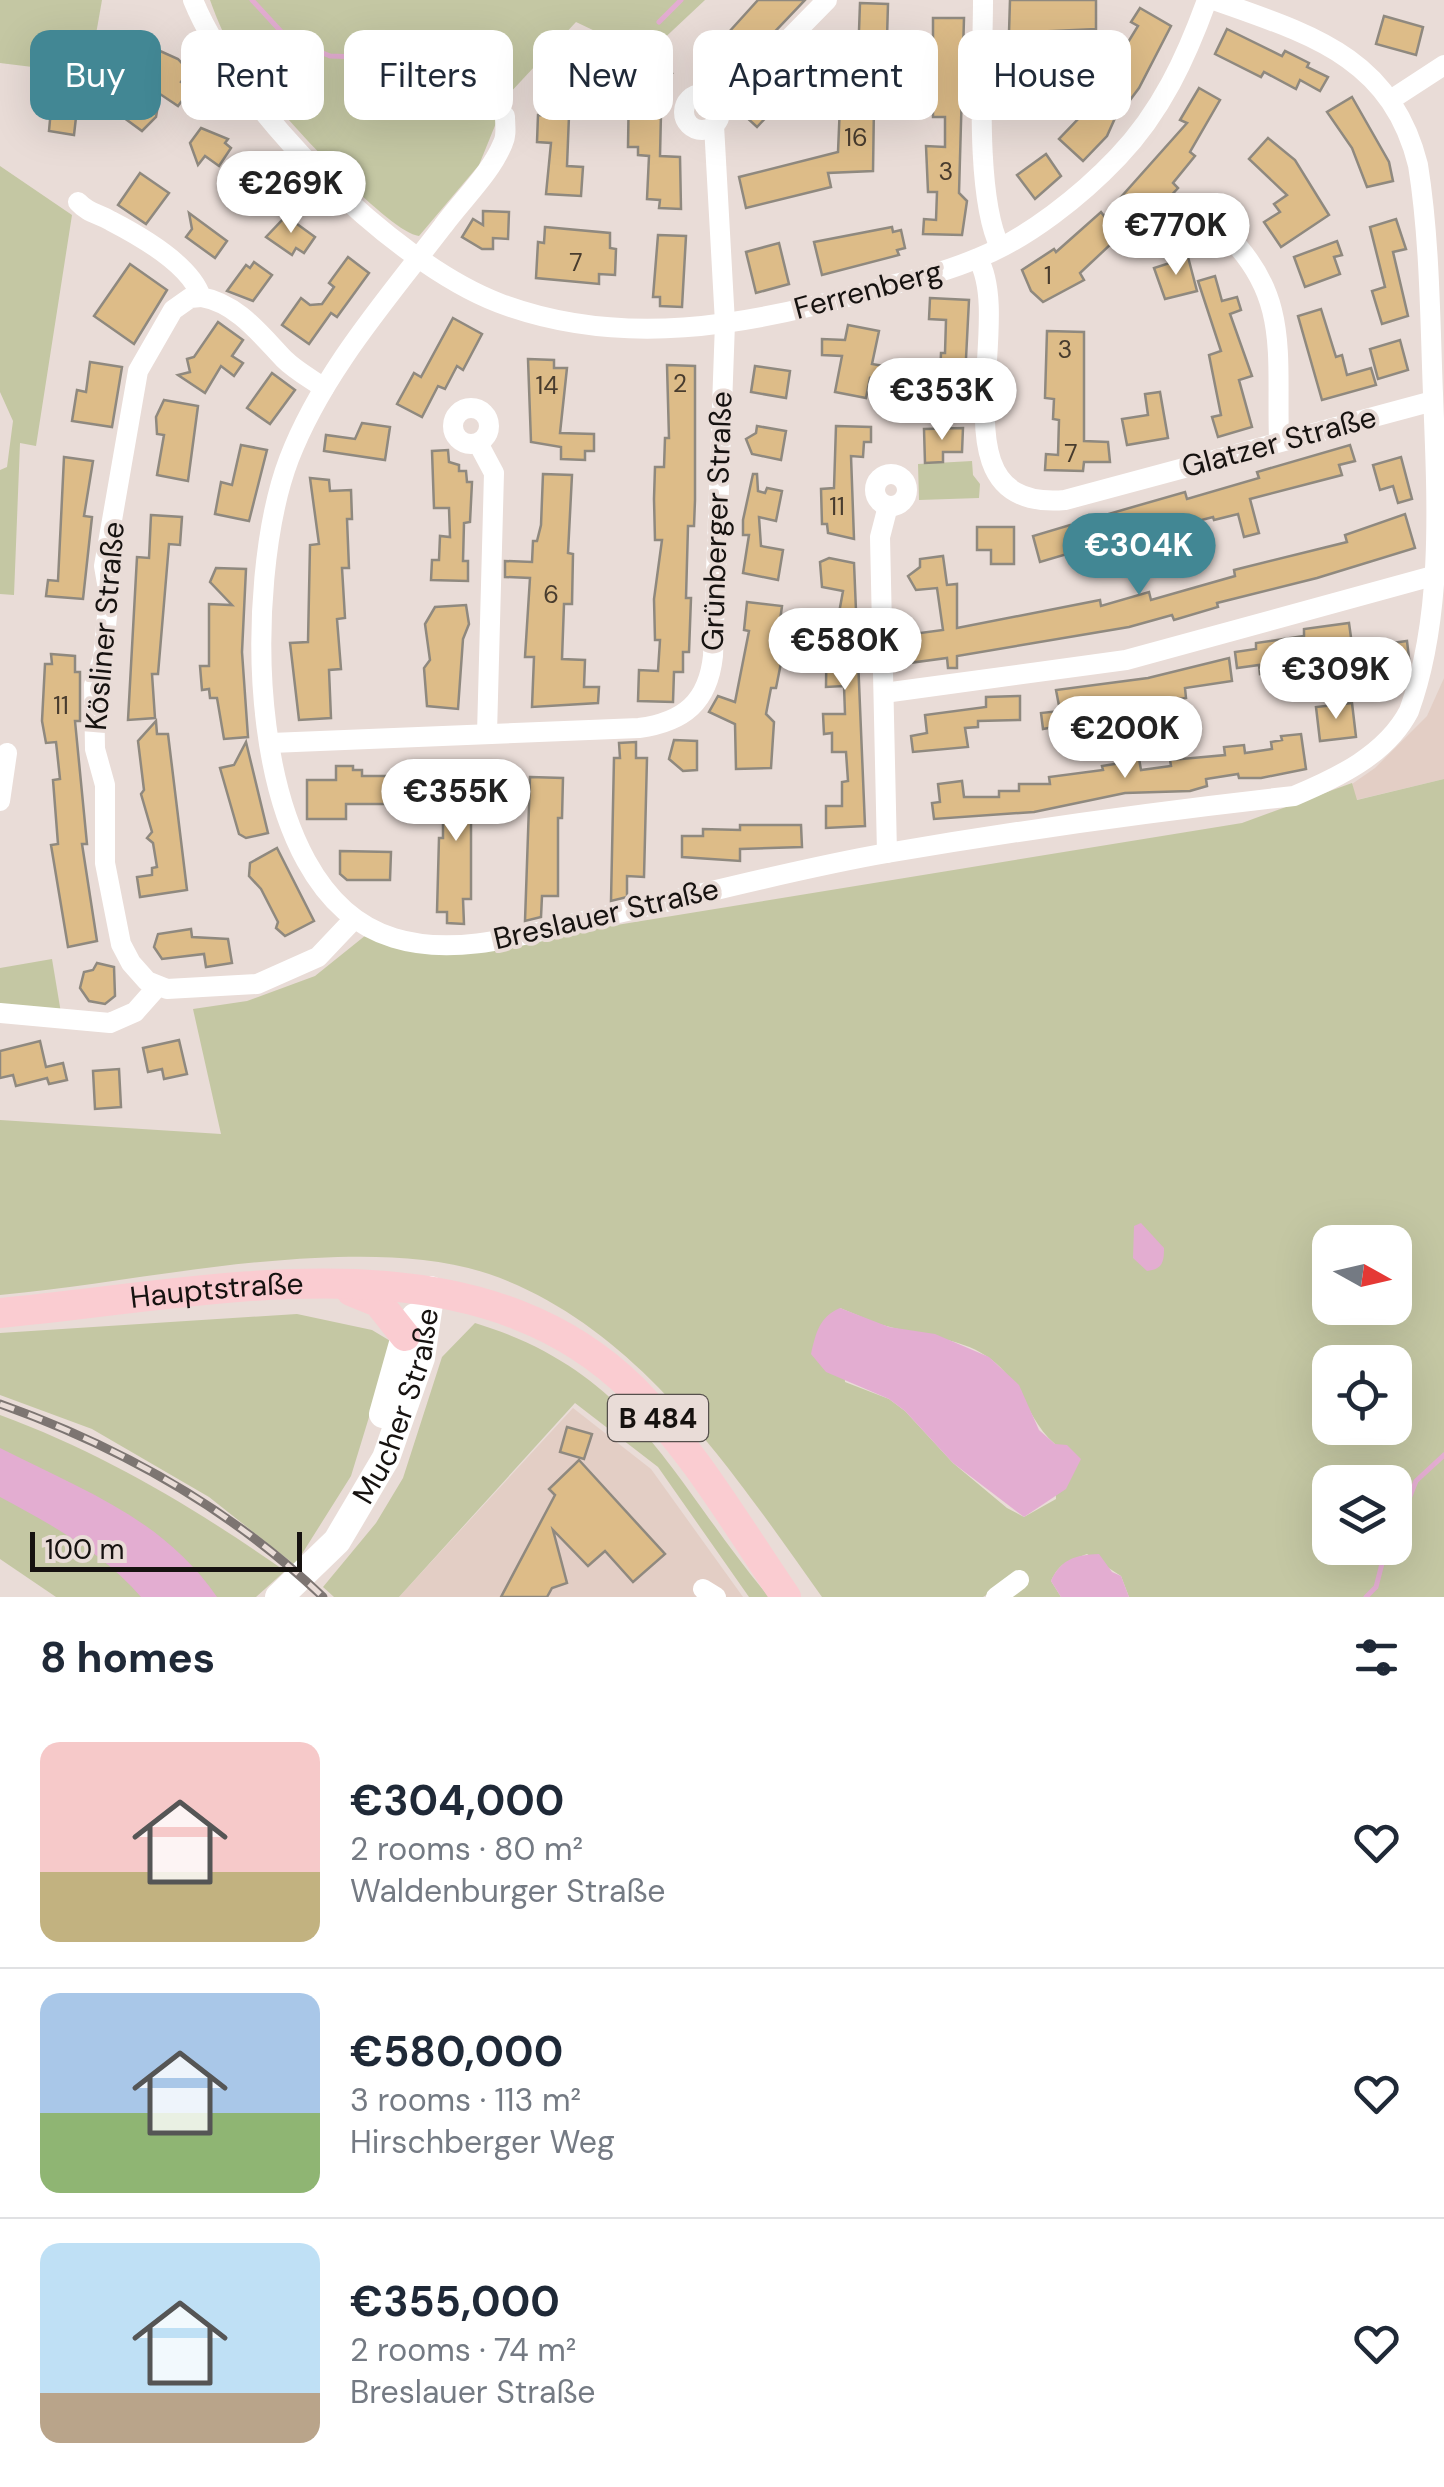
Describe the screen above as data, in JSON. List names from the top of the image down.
{
  "streets": {
    "main road": ["Hauptstraße", "Mucher Straße", "B 484"],
    "street": [
      "Ferrenberg",
      "Glatzer Straße",
      "Grünberger Straße",
      "Kösliner Straße",
      "Breslauer Straße"
    ]
  },
  "crossings": [
    ["Ferrenberg", "Glatzer Straße"],
    ["Ferrenberg", "Grünberger Straße"],
    ["Ferrenberg", "Breslauer Straße"],
    ["Glatzer Straße", "Breslauer Straße"],
    ["Grünberger Straße", "Breslauer Straße"],
    ["Hauptstraße", "Mucher Straße"],
    ["Hauptstraße", "B 484"],
    ["Mucher Straße", "B 484"]
  ],
  "house_numbers": [
    "16",
    "3",
    "7",
    "1",
    "3",
    "2",
    "14",
    "7",
    "11",
    "6",
    "11"
  ],
  "scale_bar": "100 m",
  "north": "right",
  "page": {
    "chip": [
      "Buy",
      "Rent",
      "Filters",
      "New",
      "Apartment",
      "House"
    ],
    "price": [
      "€269K",
      "€770K",
      "€353K",
      "€304K",
      "€580K",
      "€309K",
      "€200K",
      "€355K"
    ],
    "scale": "100 m",
    "heading": "8 homes",
    "list": [
      {
        "name": "€304,000",
        "note": "2 rooms · 80 m² · Waldenburger Straße"
      },
      {
        "name": "€580,000",
        "note": "3 rooms · 113 m² · Hirschberger Weg"
      },
      {
        "name": "€355,000",
        "note": "2 rooms · 74 m² · Breslauer Straße"
      }
    ]
  }
}
